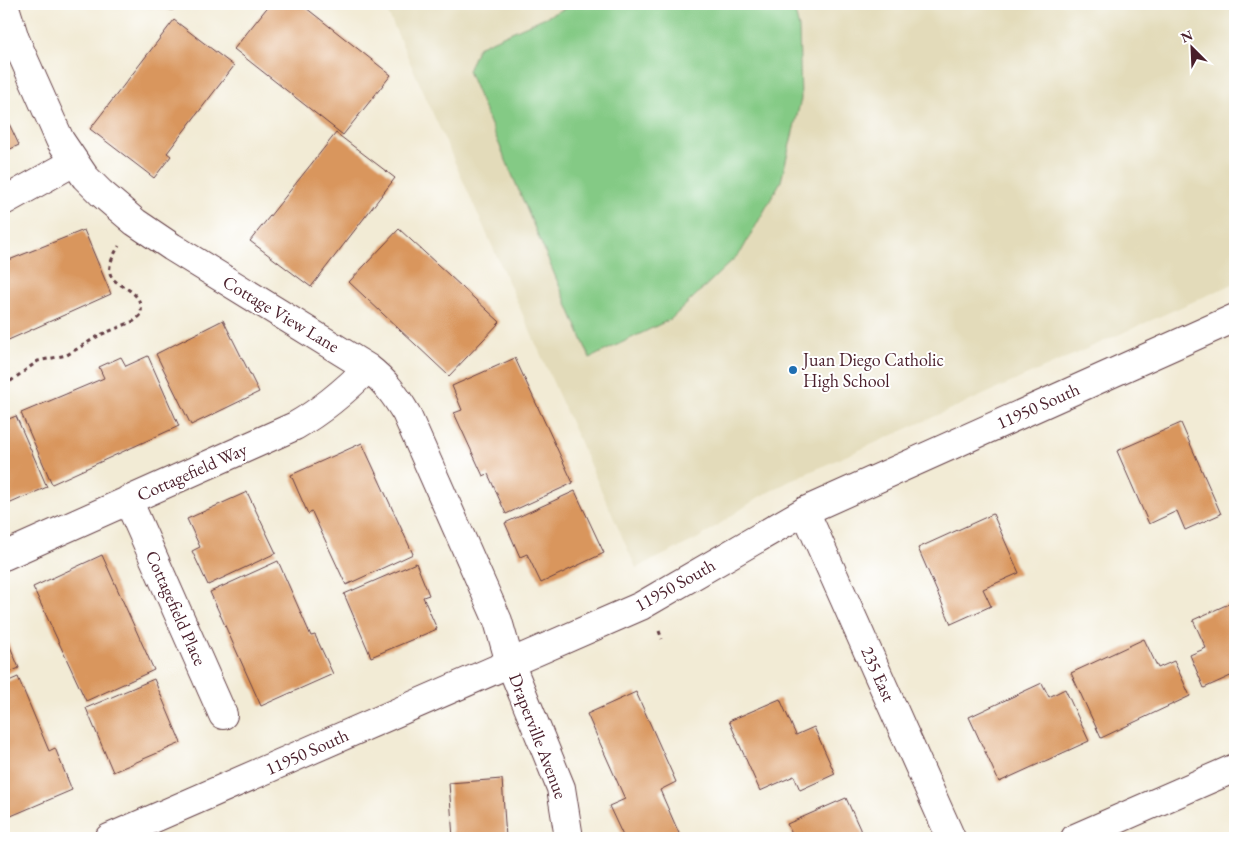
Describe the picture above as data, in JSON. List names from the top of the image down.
{
  "streets": {
    "street": [
      "Cottage View Lane",
      "11950 South",
      "Cottagefield Way",
      "Cottagefield Place",
      "235 East",
      "Draperville Avenue"
    ]
  },
  "crossings": [
    ["Cottage View Lane", "11950 South"],
    ["Cottage View Lane", "Cottagefield Way"],
    ["Cottage View Lane", "Draperville Avenue"],
    ["11950 South", "235 East"],
    ["11950 South", "Draperville Avenue"],
    ["Cottagefield Way", "Cottagefield Place"]
  ],
  "places": ["Juan Diego Catholic High School"],
  "north": "top left"
}
